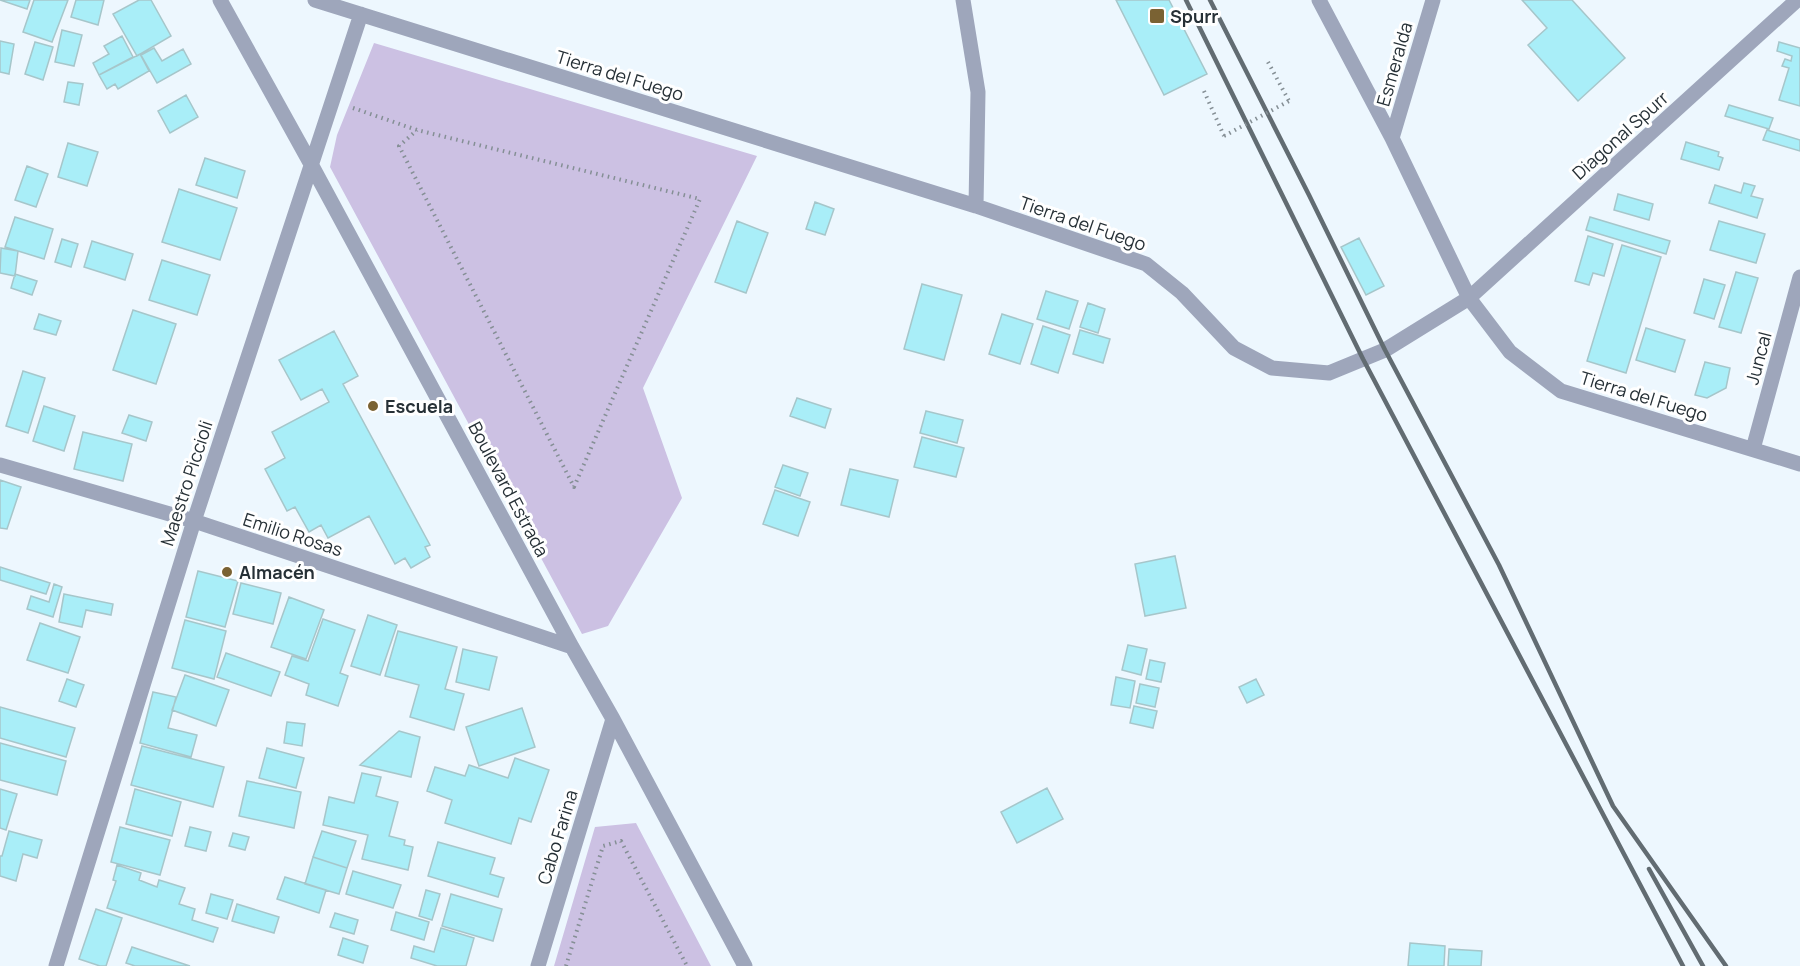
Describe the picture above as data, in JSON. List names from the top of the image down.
{
  "streets": {
    "street": [
      "Esmeralda",
      "Tierra del Fuego",
      "Diagonal Spurr",
      "Juncal",
      "Maestro Piccioli",
      "Boulevard Estrada",
      "Emilio Rosas",
      "Cabo Farina"
    ]
  },
  "crossings": [
    ["Tierra del Fuego", "Diagonal Spurr"],
    ["Tierra del Fuego", "Juncal"],
    ["Tierra del Fuego", "Maestro Piccioli"],
    ["Maestro Piccioli", "Boulevard Estrada"],
    ["Maestro Piccioli", "Emilio Rosas"],
    ["Boulevard Estrada", "Emilio Rosas"],
    ["Boulevard Estrada", "Cabo Farina"]
  ],
  "places": {
    "transit": ["Spurr"],
    "other": ["Escuela", "Almacén"]
  }
}
